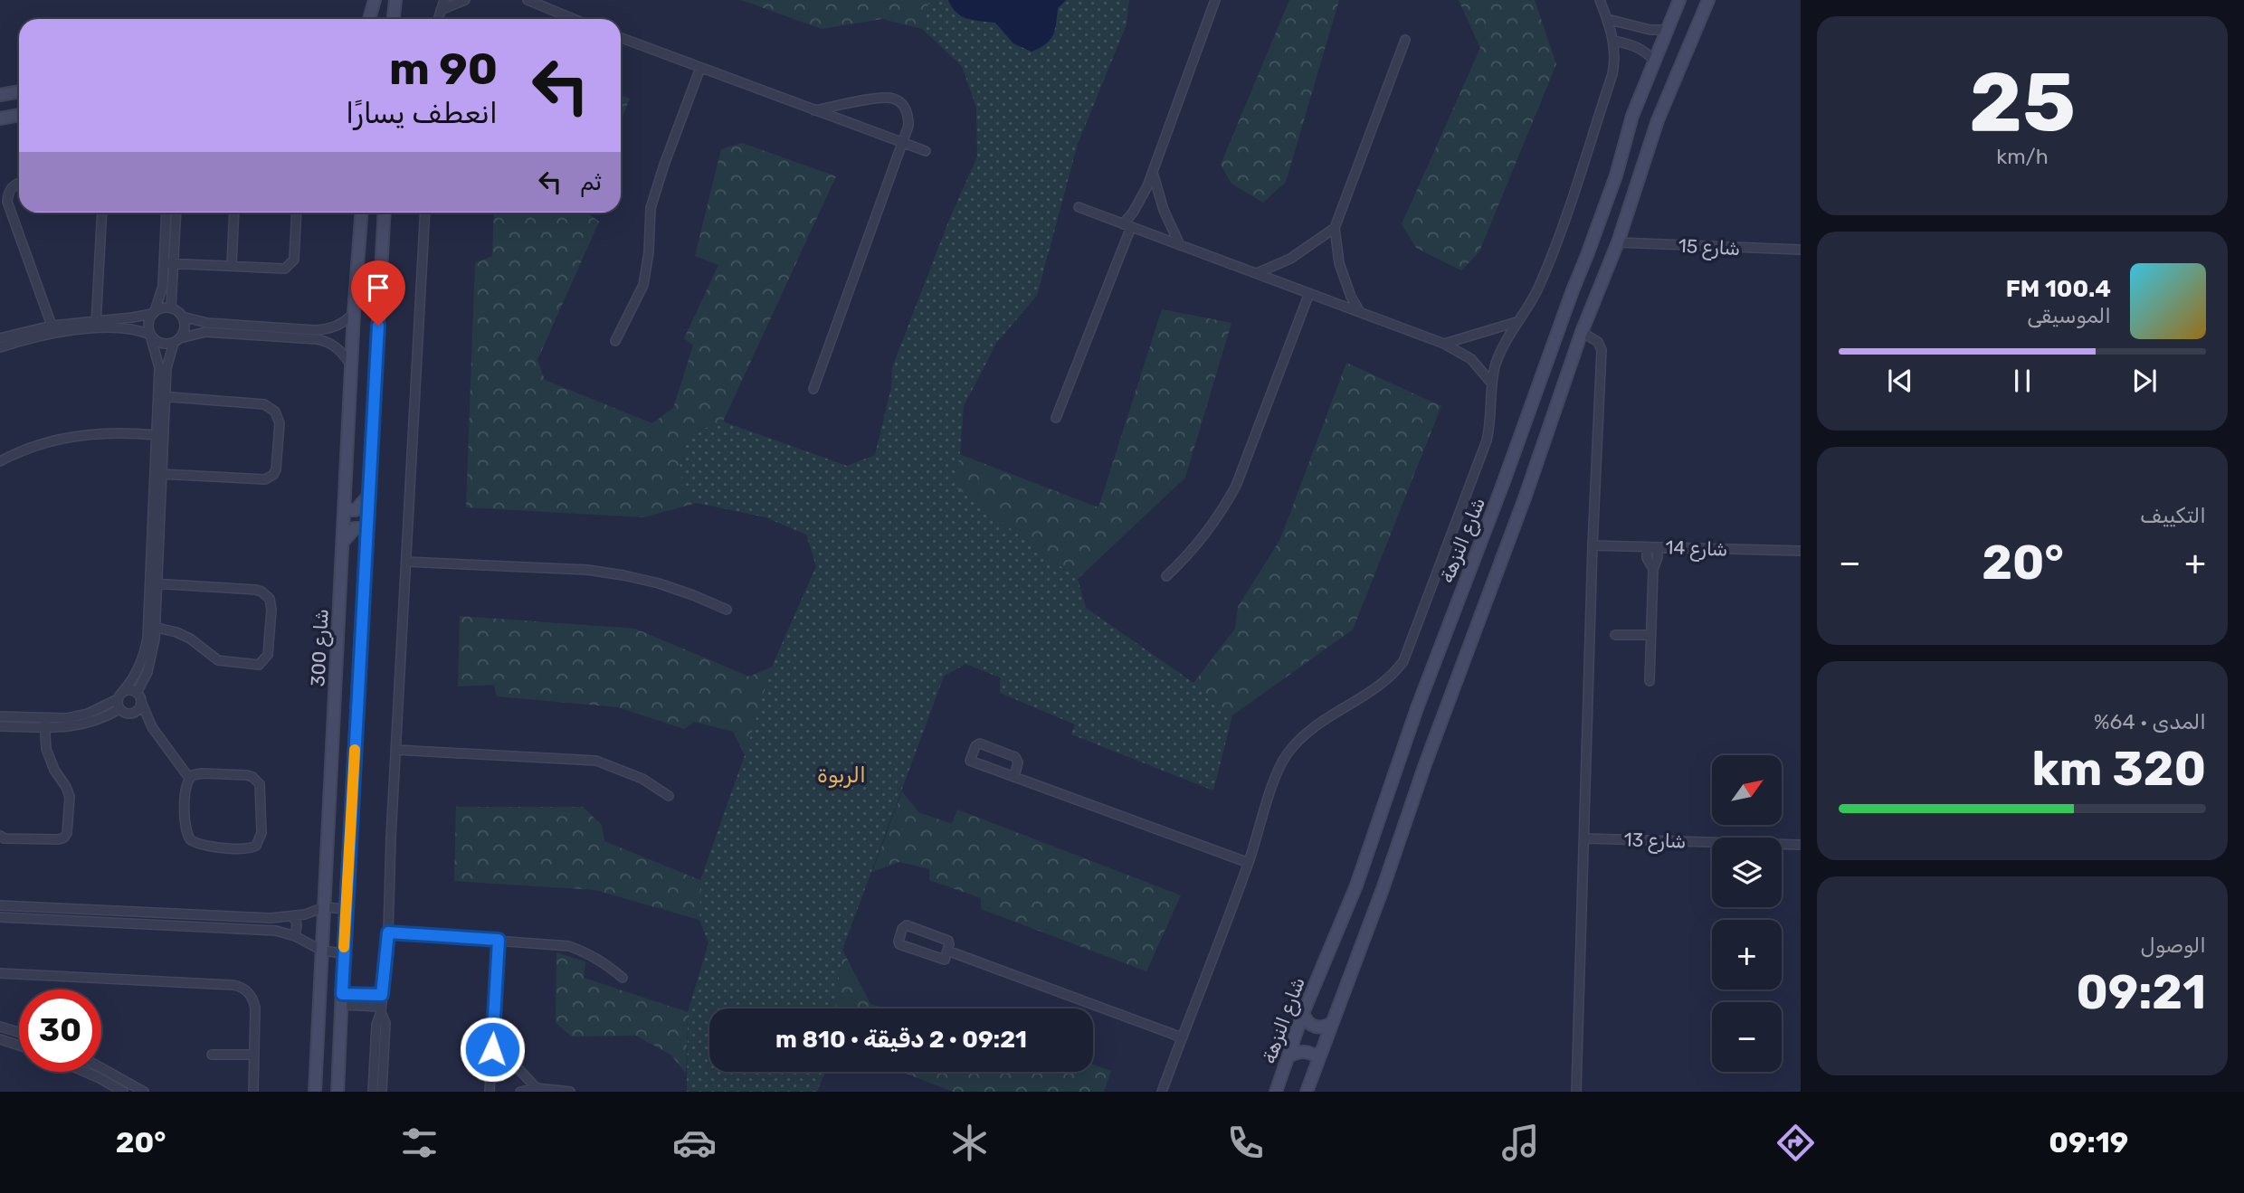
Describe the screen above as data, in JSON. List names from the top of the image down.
{
  "streets": {
    "main road": ["شارع النزهة", "شارع 300"],
    "street": ["شارع 15", "شارع 14", "شارع 13"]
  },
  "districts": ["الربوة"],
  "north": "top right",
  "page": {
    "tile": [
      ["25", "km/h"],
      "التكييف",
      ["المدى · 64%", "320 km"],
      ["الوصول", "09:21"]
    ],
    "turn": ["90 m", "انعطف يسارًا"],
    "then": "ثم",
    "song": ["100.4 FM", "الموسيقى"],
    "heat": ["−", "20°", "+"],
    "map_buttons": ["+", "−"],
    "limit": "30",
    "trip": "09:21 · 2 دقيقة · 810 m",
    "tabs": ["09:19", "20°"]
  }
}
